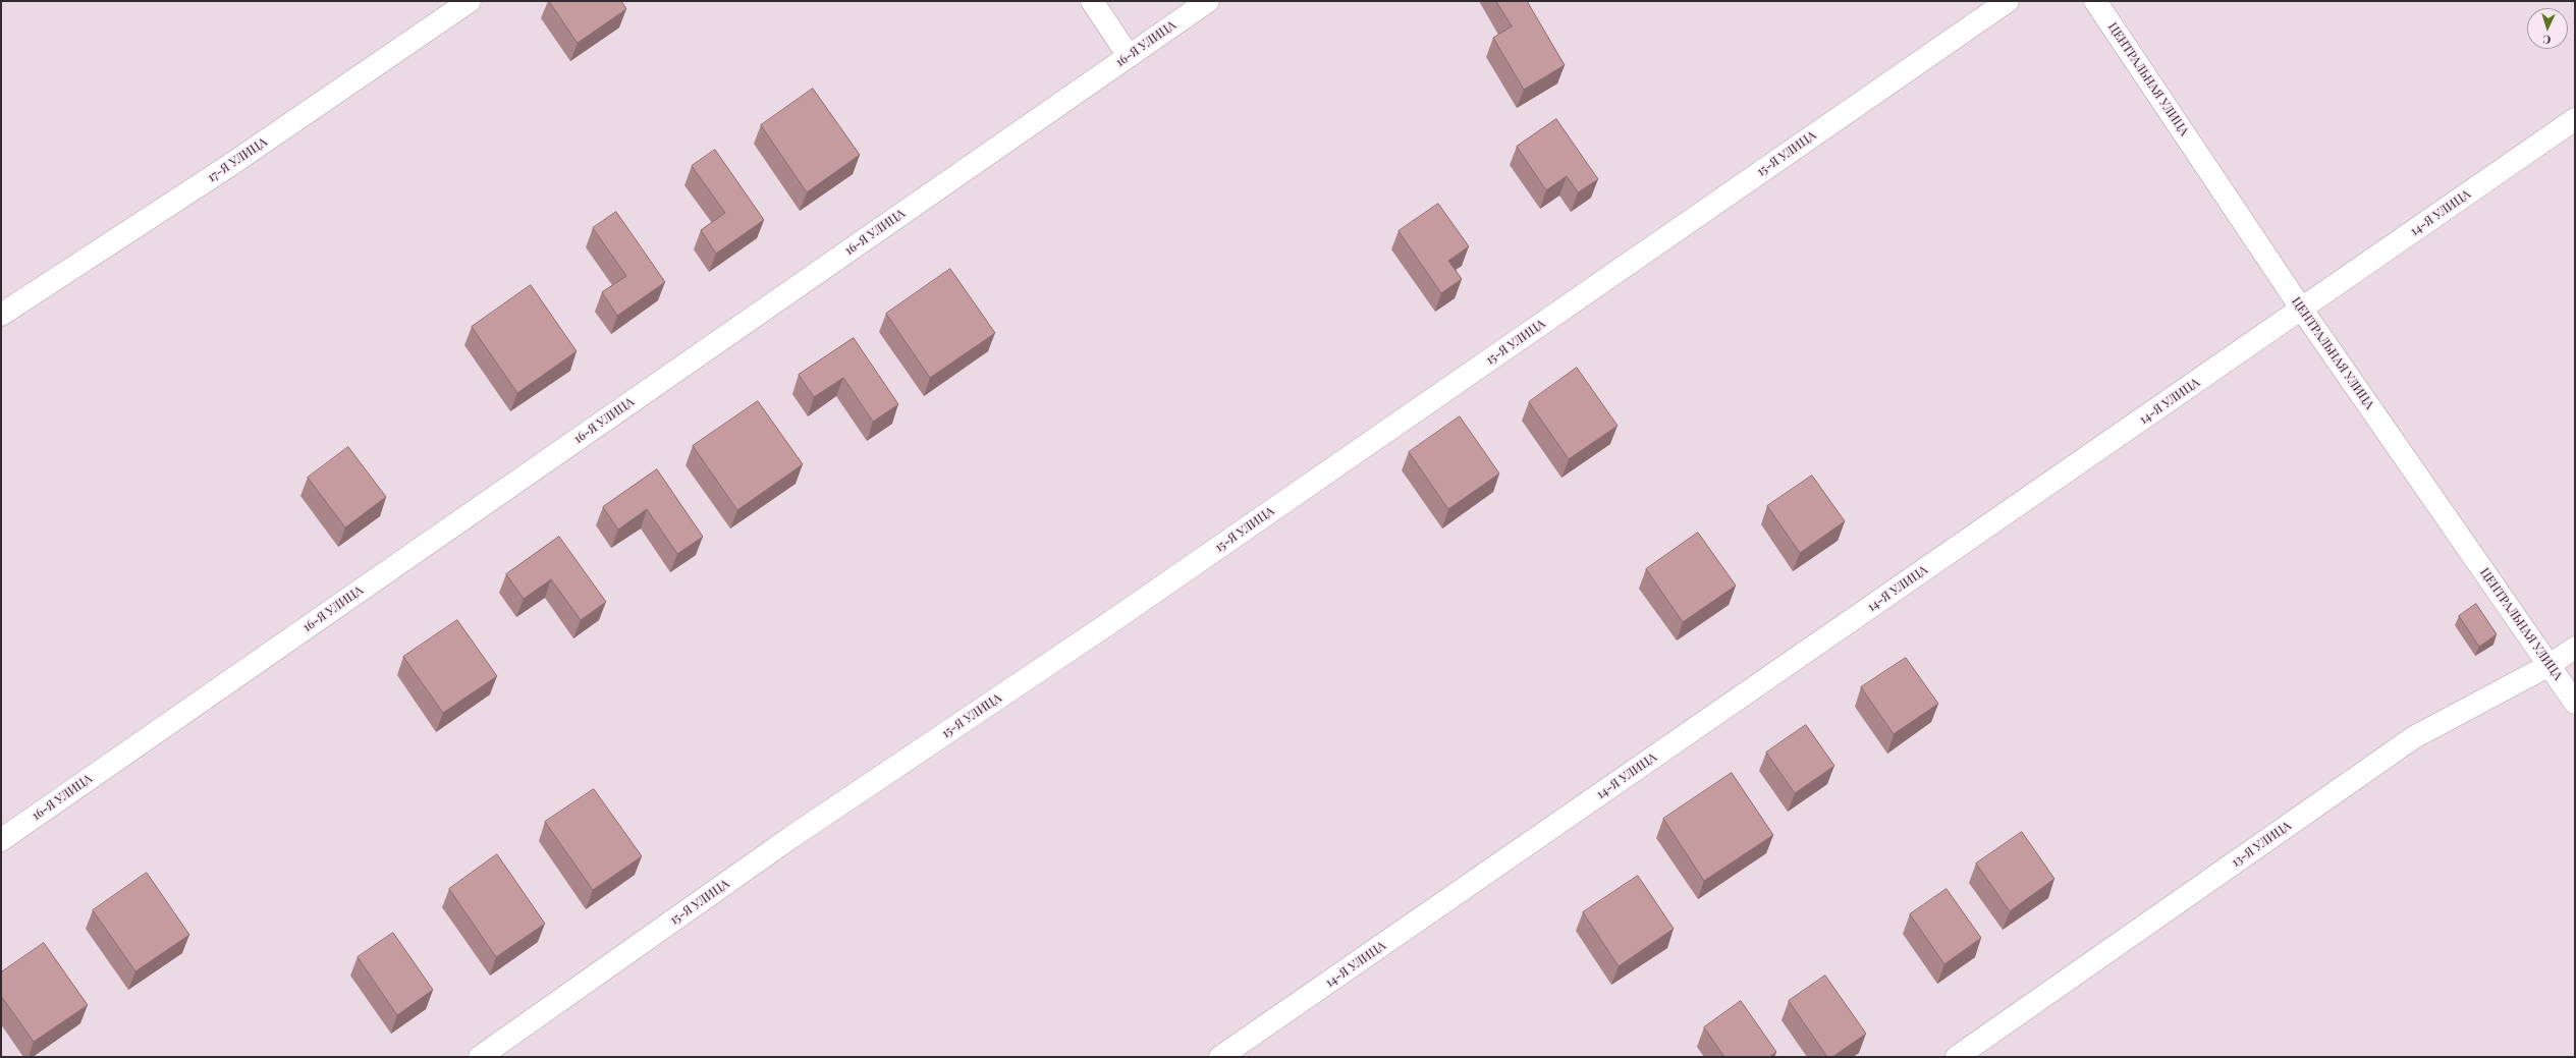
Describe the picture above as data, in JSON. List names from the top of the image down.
{
  "streets": {
    "street": [
      "16-Я УЛИЦА",
      "ЦЕНТРАЛЬНАЯ УЛИЦА",
      "15-Я УЛИЦА",
      "17-Я УЛИЦА",
      "14-Я УЛИЦА",
      "13-Я УЛИЦА"
    ]
  },
  "crossings": [
    ["ЦЕНТРАЛЬНАЯ УЛИЦА", "14-Я УЛИЦА"],
    ["ЦЕНТРАЛЬНАЯ УЛИЦА", "13-Я УЛИЦА"]
  ],
  "north": "bottom"
}
